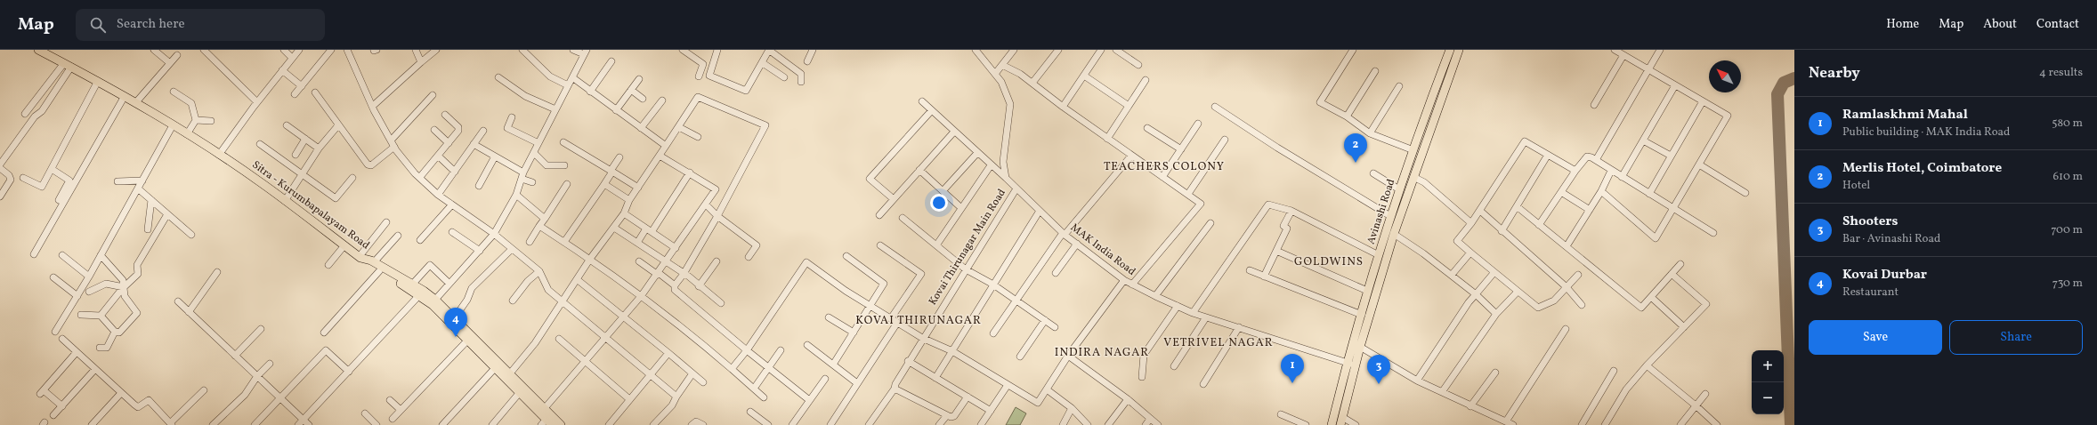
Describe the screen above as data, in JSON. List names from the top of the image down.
{
  "streets": {
    "main road": ["Sitra - Kurumbapalayam Road", "Avinashi Road"],
    "street": ["Kovai Thirunagar Main Road", "MAK India Road"]
  },
  "crossings": [
    ["Avinashi Road", "MAK India Road"],
    ["Kovai Thirunagar Main Road", "MAK India Road"]
  ],
  "districts": [
    "TEACHERS COLONY",
    "GOLDWINS",
    "KOVAI THIRUNAGAR",
    "VETRIVEL NAGAR",
    "INDIRA NAGAR"
  ],
  "north": "top left",
  "page": {
    "header": "Map",
    "search": "Search here",
    "nav": [
      "Home",
      "Map",
      "About",
      "Contact"
    ],
    "heading": ["Nearby", "4 results"],
    "list": [
      {
        "mark": "1",
        "name": "Ramlaskhmi Mahal",
        "note": "Public building · MAK India Road",
        "value": "580 m"
      },
      {
        "mark": "2",
        "name": "Merlis Hotel, Coimbatore",
        "note": "Hotel",
        "value": "610 m"
      },
      {
        "mark": "3",
        "name": "Shooters",
        "note": "Bar · Avinashi Road",
        "value": "700 m"
      },
      {
        "mark": "4",
        "name": "Kovai Durbar",
        "note": "Restaurant",
        "value": "730 m"
      }
    ],
    "pins": [
      "2",
      "4",
      "1",
      "3"
    ],
    "buttons": ["Save", "Share"],
    "map_buttons": ["+", "−"]
  }
}
